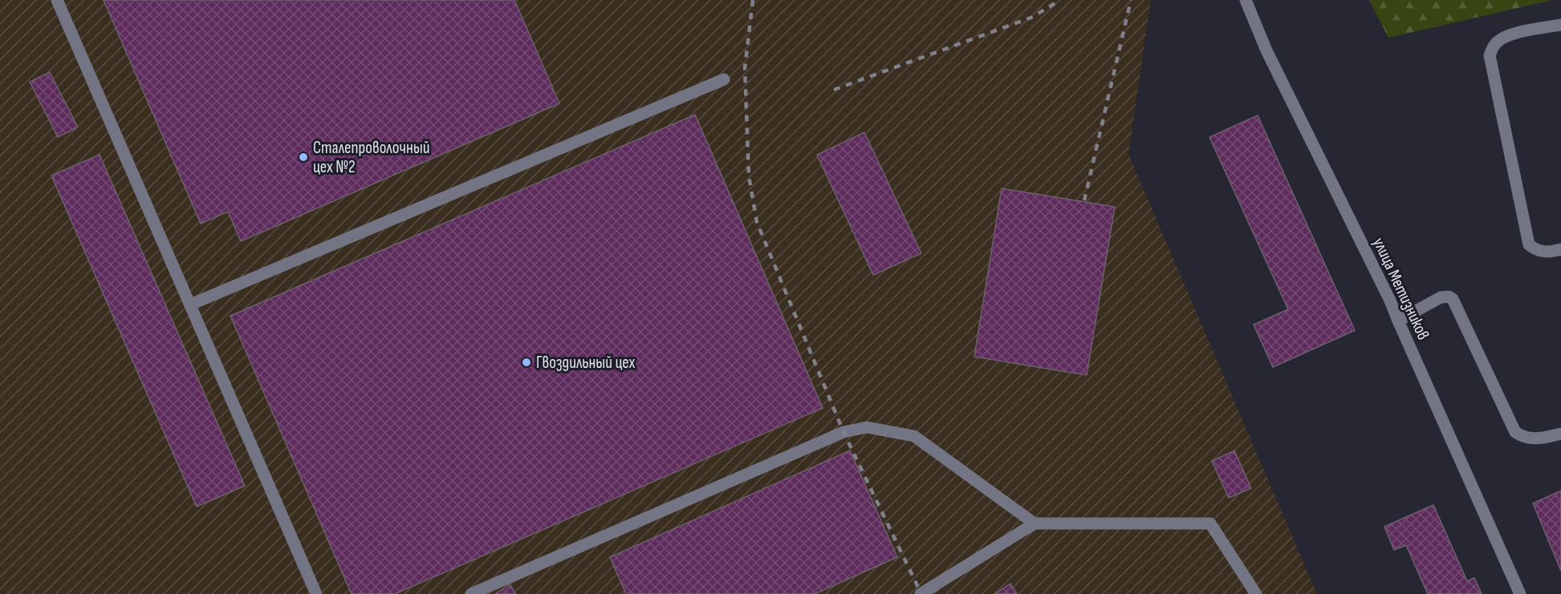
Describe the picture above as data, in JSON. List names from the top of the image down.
{
  "streets": {
    "street": ["улица Метизников"]
  },
  "places": ["Сталепроволочный цех №2", "Гвоздильный цех"]
}
